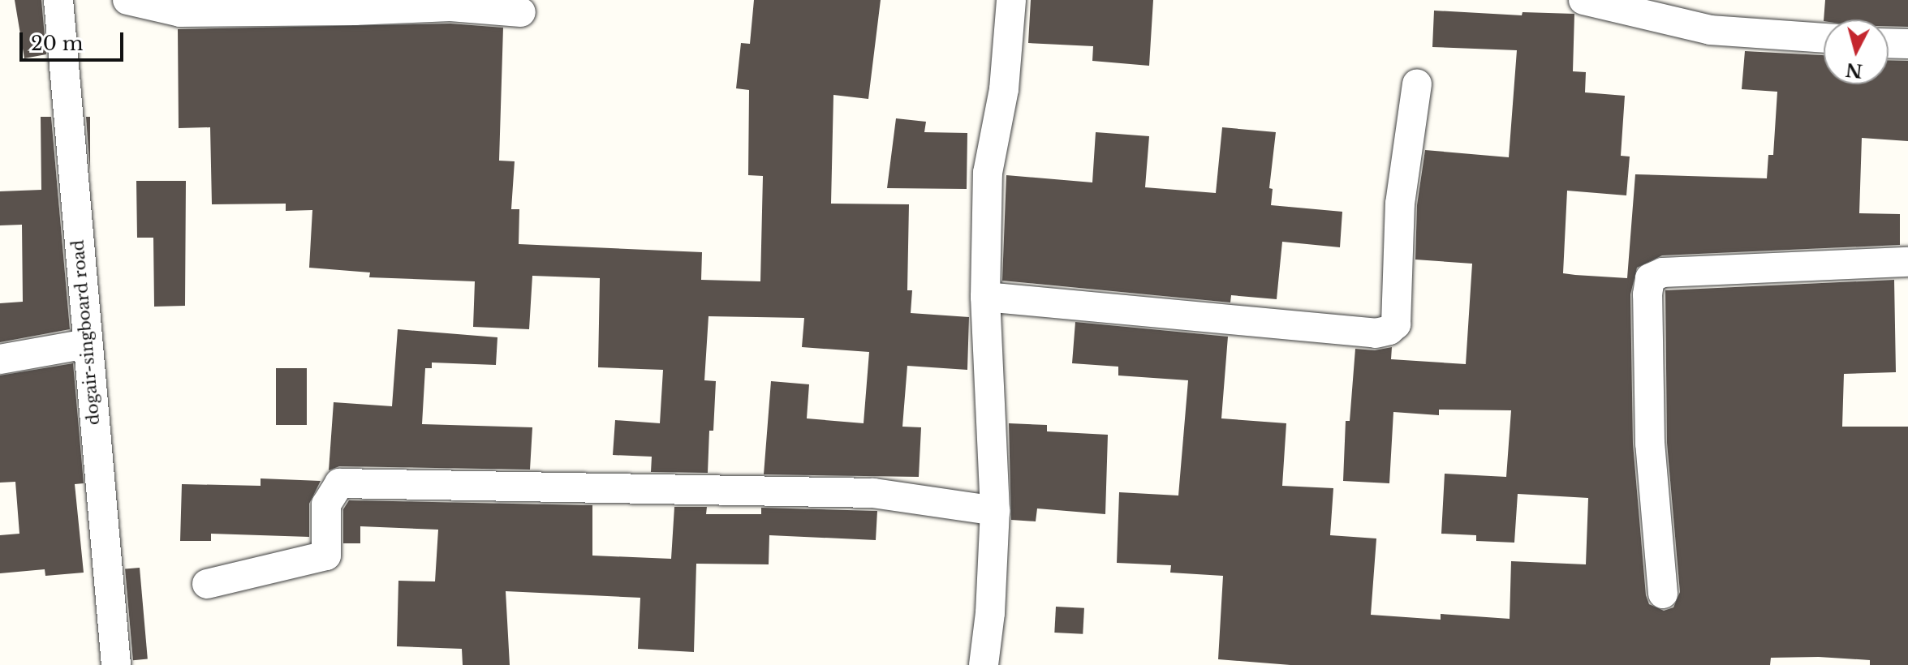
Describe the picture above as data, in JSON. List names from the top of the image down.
{
  "streets": {
    "street": ["dogair-singboard road"]
  },
  "scale_bar": "20 m",
  "north": "bottom"
}
